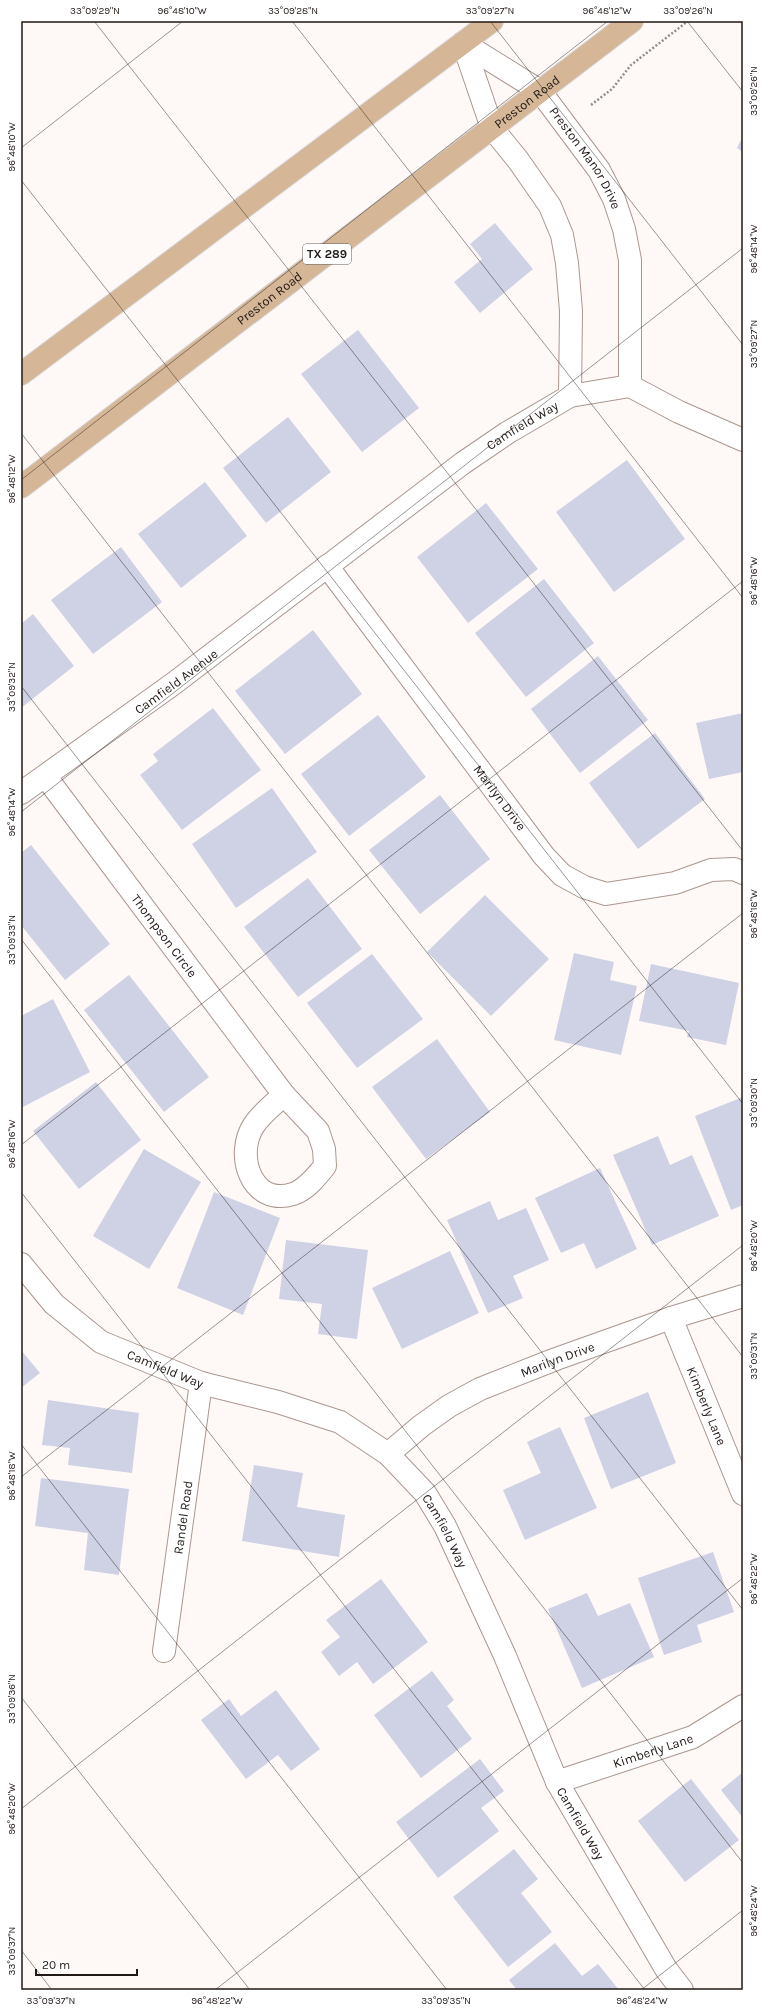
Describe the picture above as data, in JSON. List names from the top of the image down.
{
  "streets": {
    "main road": ["Preston Road", "TX 289"],
    "street": [
      "Preston Manor Drive",
      "Camfield Way",
      "Camfield Avenue",
      "Marilyn Drive",
      "Thompson Circle",
      "Kimberly Lane",
      "Randel Road"
    ]
  },
  "crossings": [
    ["Preston Road", "Preston Manor Drive"],
    ["Preston Manor Drive", "Camfield Way"],
    ["Camfield Way", "Camfield Avenue"],
    ["Camfield Way", "Marilyn Drive"],
    ["Camfield Way", "Kimberly Lane"],
    ["Camfield Way", "Randel Road"],
    ["Camfield Avenue", "Marilyn Drive"],
    ["Camfield Avenue", "Thompson Circle"],
    ["Marilyn Drive", "Kimberly Lane"]
  ],
  "scale_bar": "20 m",
  "coordinates": [
    "33°09'29\"N",
    "96°48'10\"W",
    "33°09'28\"N",
    "33°09'27\"N",
    "96°48'12\"W",
    "33°09'26\"N",
    "96°48'14\"W",
    "96°48'16\"W",
    "33°09'32\"N",
    "96°48'18\"W",
    "33°09'33\"N",
    "33°09'30\"N",
    "96°48'20\"W",
    "33°09'31\"N",
    "96°48'22\"W",
    "33°09'36\"N",
    "96°48'24\"W",
    "33°09'37\"N",
    "33°09'35\"N"
  ]
}
